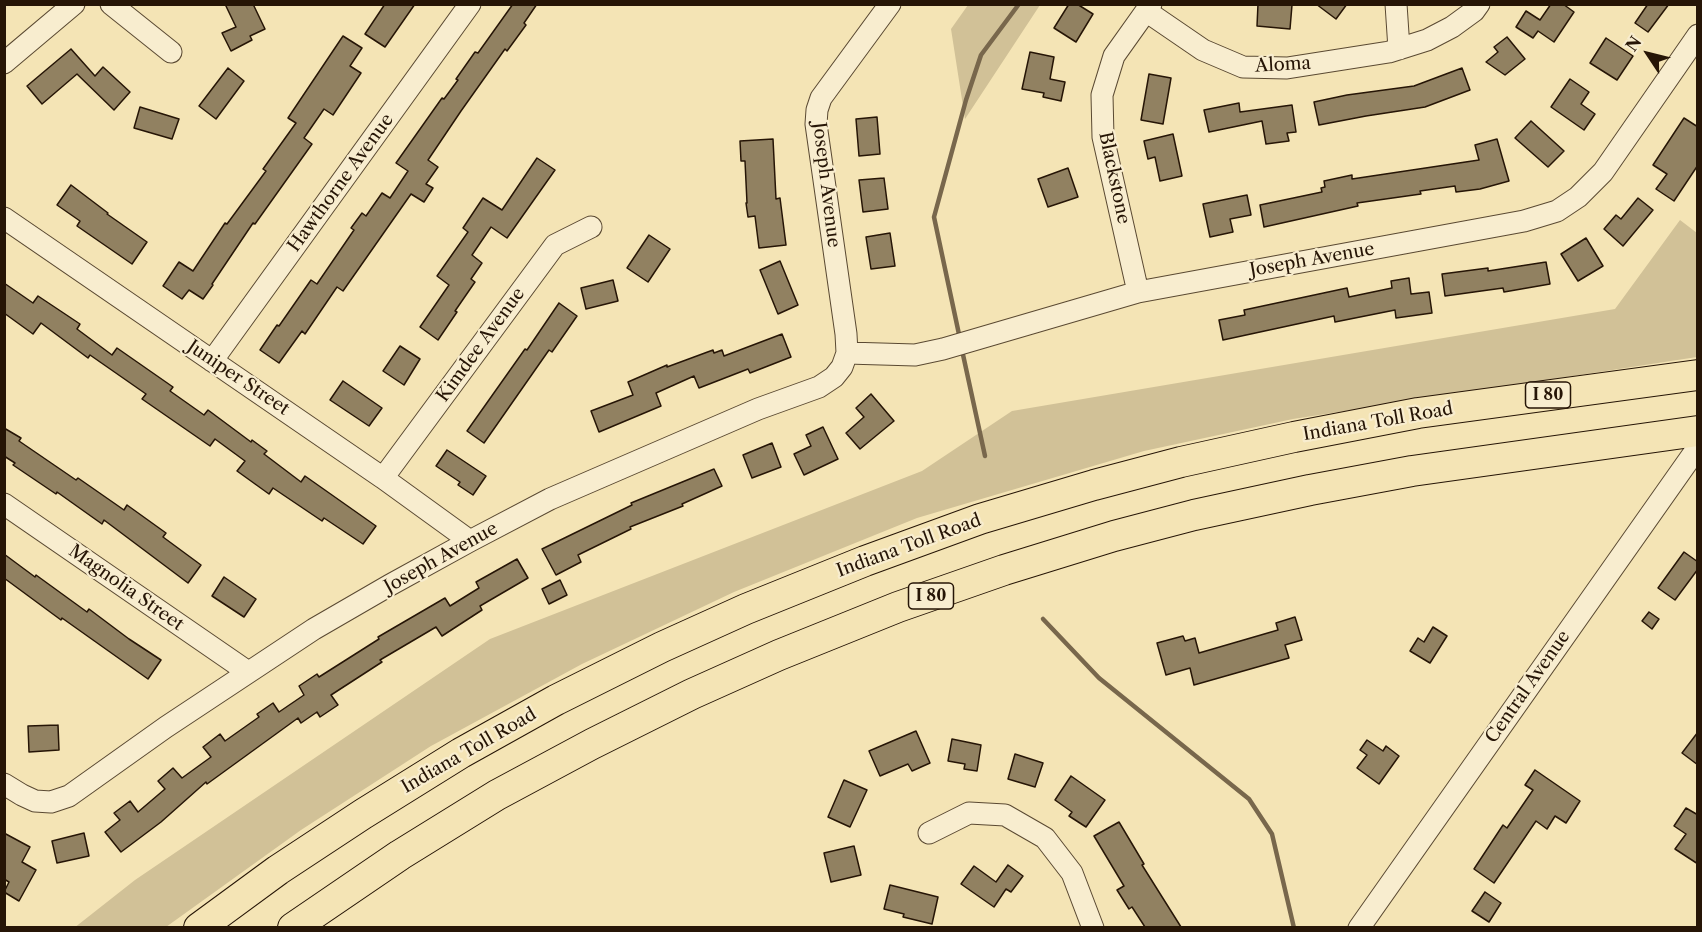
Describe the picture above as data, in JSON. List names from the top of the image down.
{
  "streets": {
    "highway": ["I 80", "Indiana Toll Road"],
    "street": [
      "Aloma",
      "Blackstone",
      "Hawthorne Avenue",
      "Joseph Avenue",
      "Kimdee Avenue",
      "Juniper Street",
      "Magnolia Street",
      "Central Avenue"
    ]
  },
  "crossings": [
    ["Aloma", "Blackstone"],
    ["Blackstone", "Joseph Avenue"],
    ["Hawthorne Avenue", "Juniper Street"],
    ["Joseph Avenue", "Juniper Street"],
    ["Joseph Avenue", "Magnolia Street"],
    ["Kimdee Avenue", "Juniper Street"]
  ],
  "north": "top left"
}
